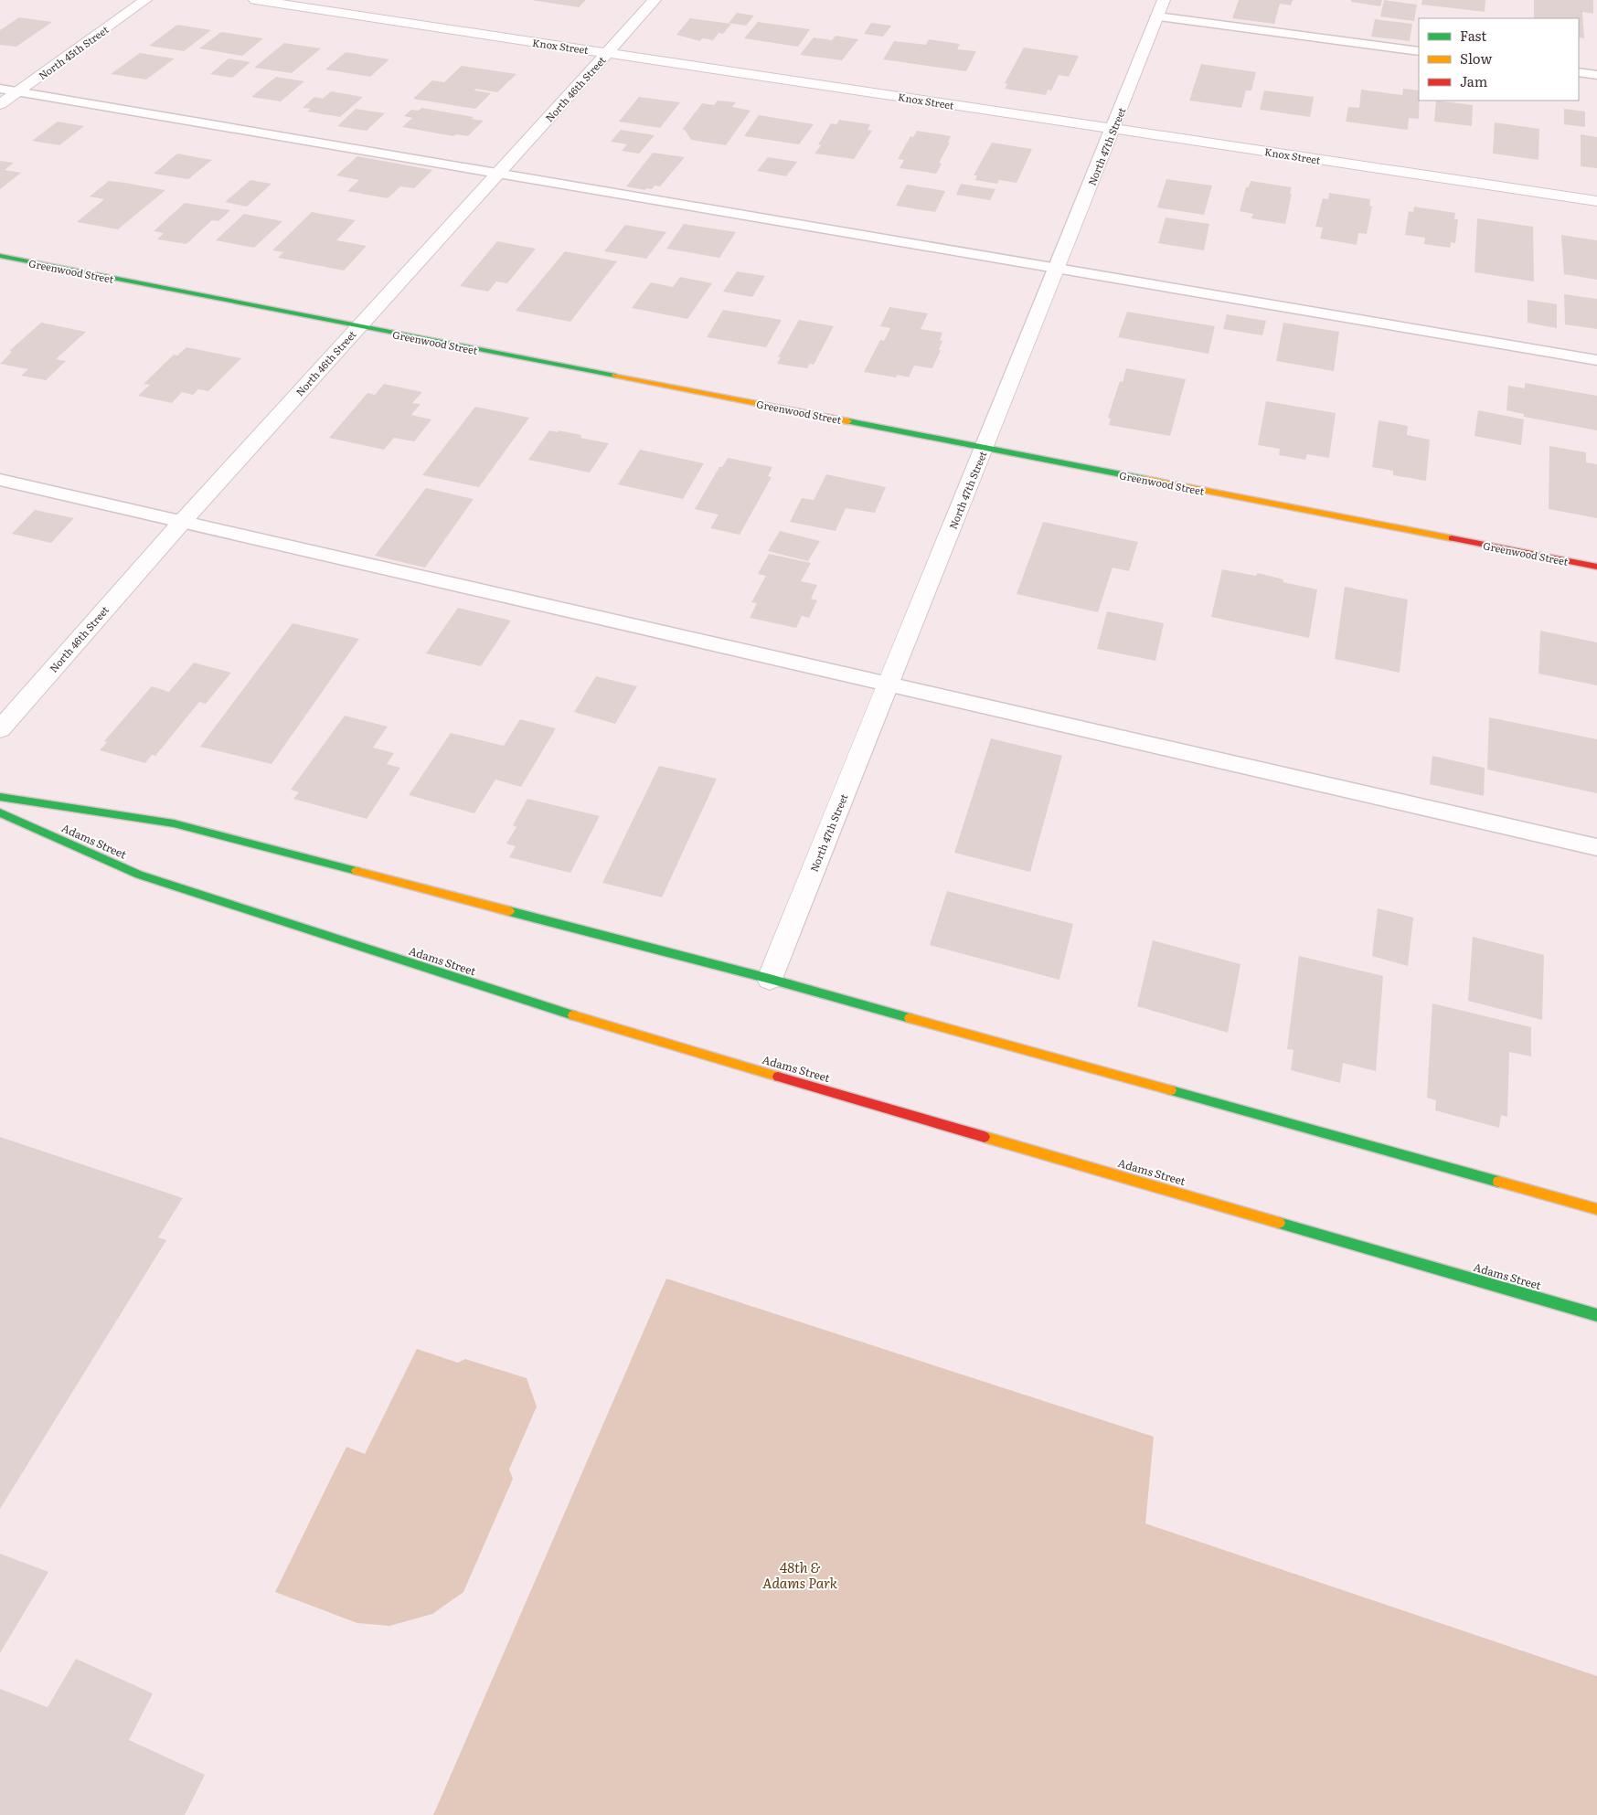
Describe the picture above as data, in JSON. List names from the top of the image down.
{
  "streets": {
    "main road": ["Greenwood Street", "Adams Street"],
    "street": [
      "Knox Street",
      "North 45th Street",
      "North 46th Street",
      "North 47th Street"
    ]
  },
  "crossings": [
    ["Knox Street", "North 46th Street"],
    ["Knox Street", "North 47th Street"],
    ["North 46th Street", "Greenwood Street"],
    ["North 47th Street", "Greenwood Street"],
    ["North 47th Street", "Adams Street"]
  ],
  "parks": ["48th & Adams Park"],
  "legend": ["Fast", "Slow", "Jam"]
}
